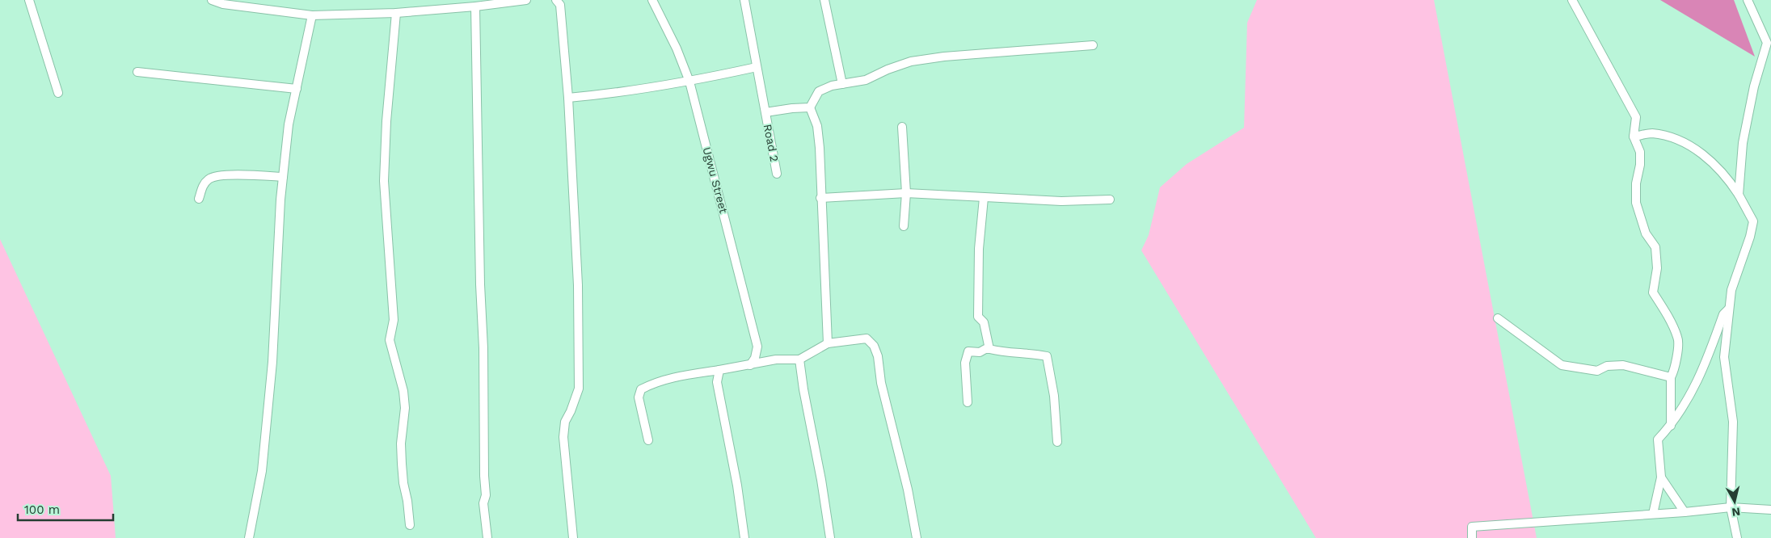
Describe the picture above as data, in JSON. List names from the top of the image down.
{
  "streets": {
    "street": ["Road 2", "Ugwu Street"]
  },
  "scale_bar": "100 m",
  "north": "bottom"
}
